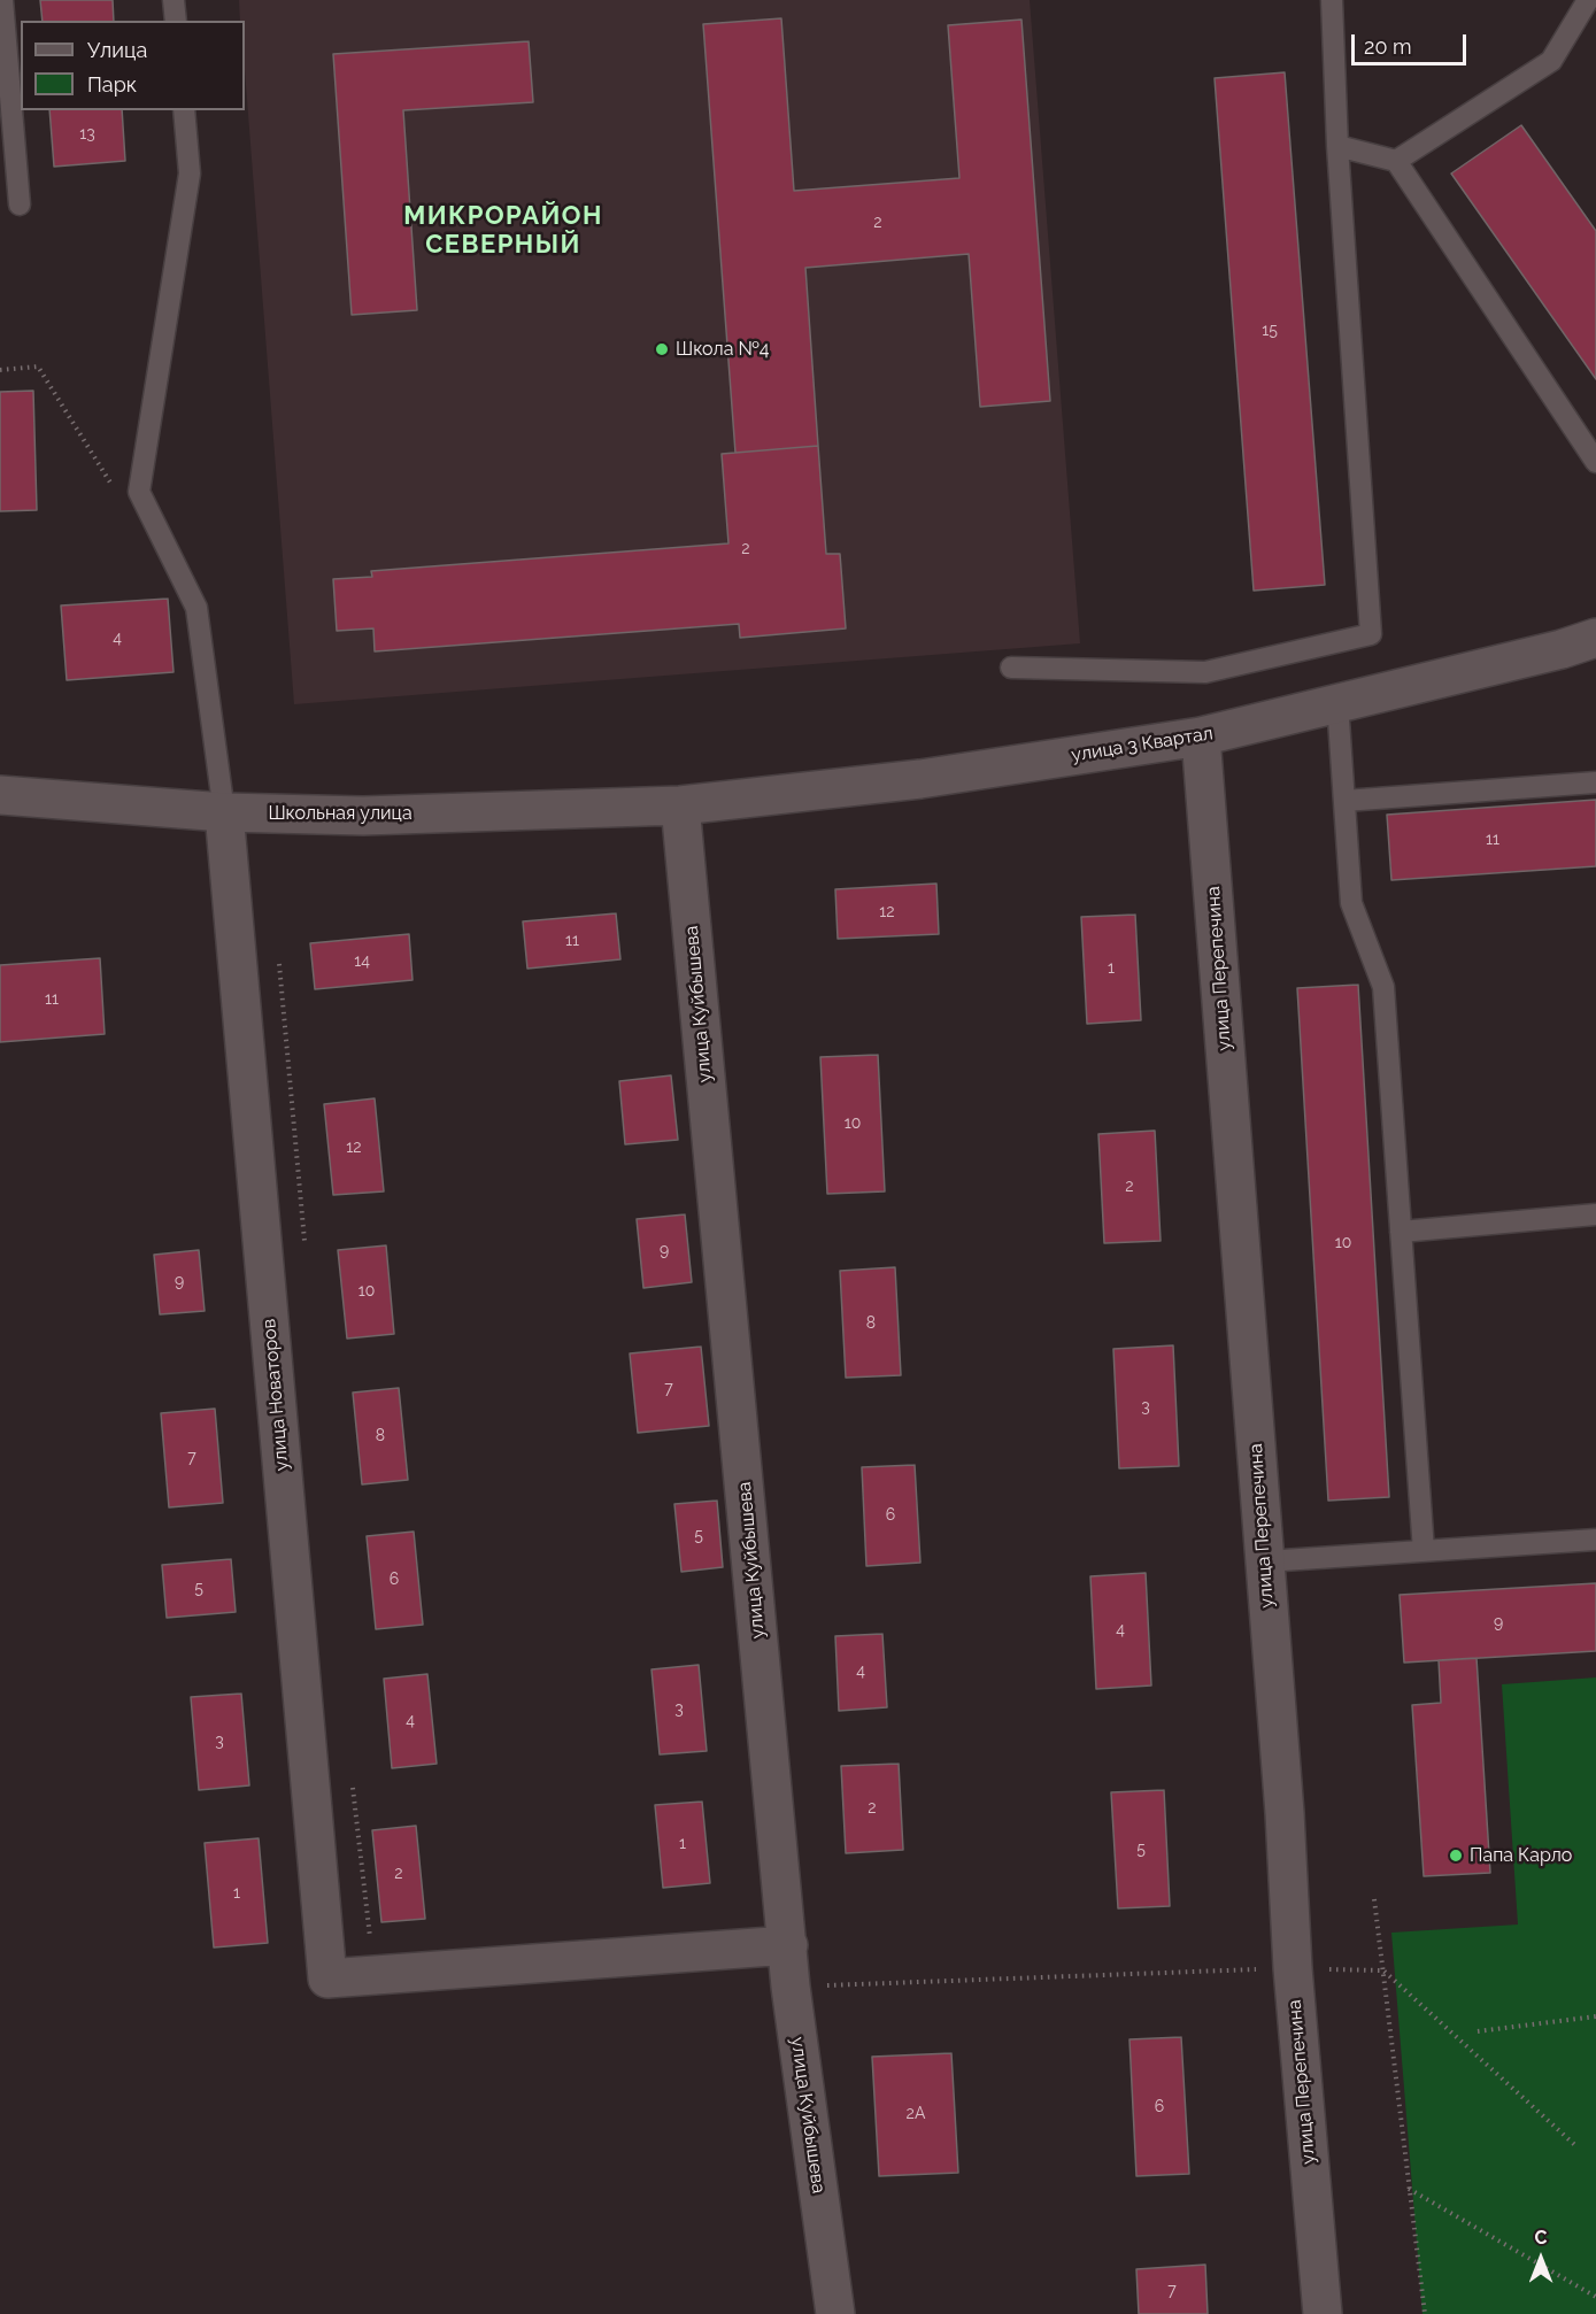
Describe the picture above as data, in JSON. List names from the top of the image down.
{
  "streets": {
    "street": [
      "улица 3 Квартал",
      "Школьная улица",
      "улица Перепечина",
      "улица Куйбышева",
      "улица Новаторов"
    ]
  },
  "crossings": [
    ["улица 3 Квартал", "Школьная улица"],
    ["улица 3 Квартал", "улица Перепечина"],
    ["улица 3 Квартал", "улица Куйбышева"],
    ["Школьная улица", "улица Куйбышева"],
    ["Школьная улица", "улица Новаторов"],
    ["улица Куйбышева", "улица Новаторов"]
  ],
  "districts": ["МИКРОРАЙОН СЕВЕРНЫЙ"],
  "places": ["Школа №4", "Папа Карло"],
  "house_numbers": [
    "13",
    "2",
    "15",
    "2",
    "4",
    "11",
    "12",
    "11",
    "14",
    "1",
    "11",
    "10",
    "12",
    "2",
    "10",
    "9",
    "9",
    "10",
    "8",
    "7",
    "3",
    "8",
    "7",
    "6",
    "5",
    "6",
    "5",
    "9",
    "4",
    "4",
    "3",
    "4",
    "3",
    "2",
    "1",
    "5",
    "2",
    "1",
    "6",
    "2А",
    "7"
  ],
  "legend": ["Улица", "Парк"],
  "scale_bar": "20 m",
  "north": "top"
}
